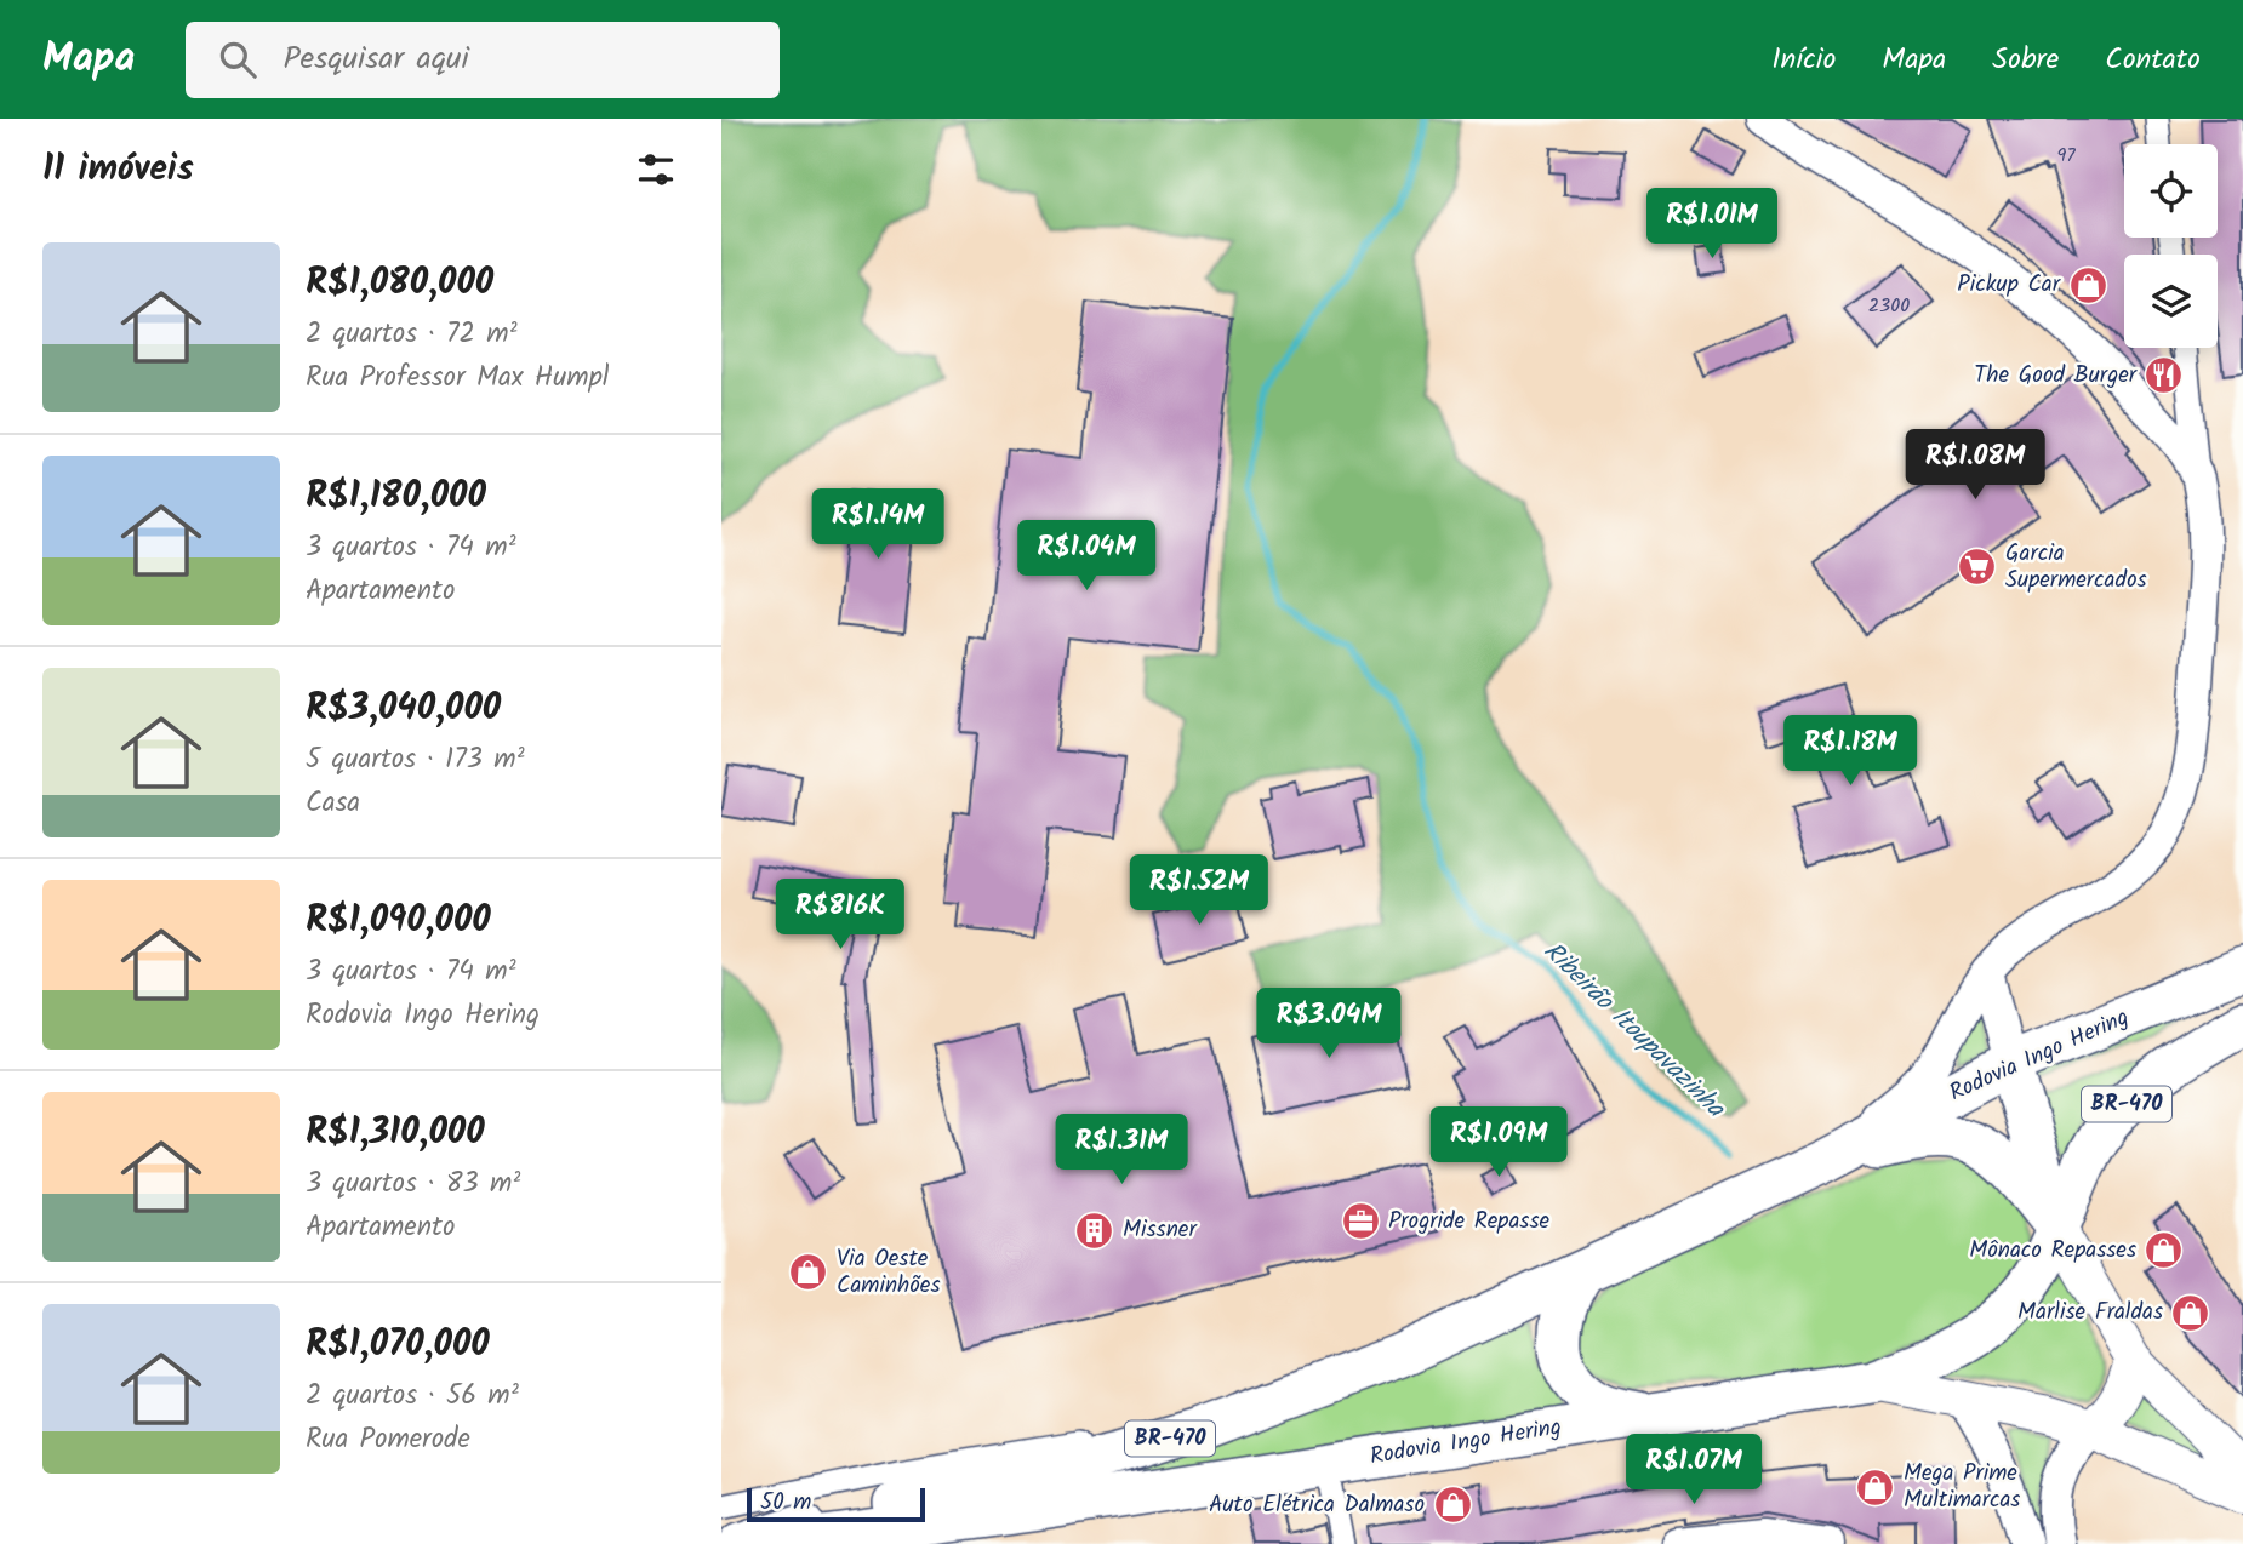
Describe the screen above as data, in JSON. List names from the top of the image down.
{
  "streets": {
    "highway": ["Rodovia Ingo Hering", "BR-470"]
  },
  "water": ["Ribeirão Itoupavazinha"],
  "places": {
    "shop": [
      "Pickup Car",
      "Mônaco Repasses",
      "Via Oeste Caminhões",
      "Marlise Fraldas",
      "Mega Prime Multimarcas",
      "Auto Elétrica Dalmaso"
    ],
    "restaurant": ["The Good Burger"],
    "supermarket": ["Garcia Supermercados"],
    "office": ["Progride Repasse"],
    "building": ["Missner"]
  },
  "house_numbers": ["97", "2300"],
  "scale_bar": "50 m",
  "page": {
    "header": "Mapa",
    "search": "Pesquisar aqui",
    "nav": [
      "Início",
      "Mapa",
      "Sobre",
      "Contato"
    ],
    "heading": "11 imóveis",
    "price": [
      "R$1.01M",
      "R$1.08M",
      "R$1.14M",
      "R$1.04M",
      "R$1.18M",
      "R$1.52M",
      "R$816K",
      "R$3.04M",
      "R$1.09M",
      "R$1.31M",
      "R$1.07M"
    ],
    "list": [
      {
        "name": "R$1,080,000",
        "note": "2 quartos · 72 m² · Rua Professor Max Humpl"
      },
      {
        "name": "R$1,180,000",
        "note": "3 quartos · 74 m² · Apartamento"
      },
      {
        "name": "R$3,040,000",
        "note": "5 quartos · 173 m² · Casa"
      },
      {
        "name": "R$1,090,000",
        "note": "3 quartos · 74 m² · Rodovia Ingo Hering"
      },
      {
        "name": "R$1,310,000",
        "note": "3 quartos · 83 m² · Apartamento"
      },
      {
        "name": "R$1,070,000",
        "note": "2 quartos · 56 m² · Rua Pomerode"
      }
    ],
    "scale": "50 m"
  }
}
